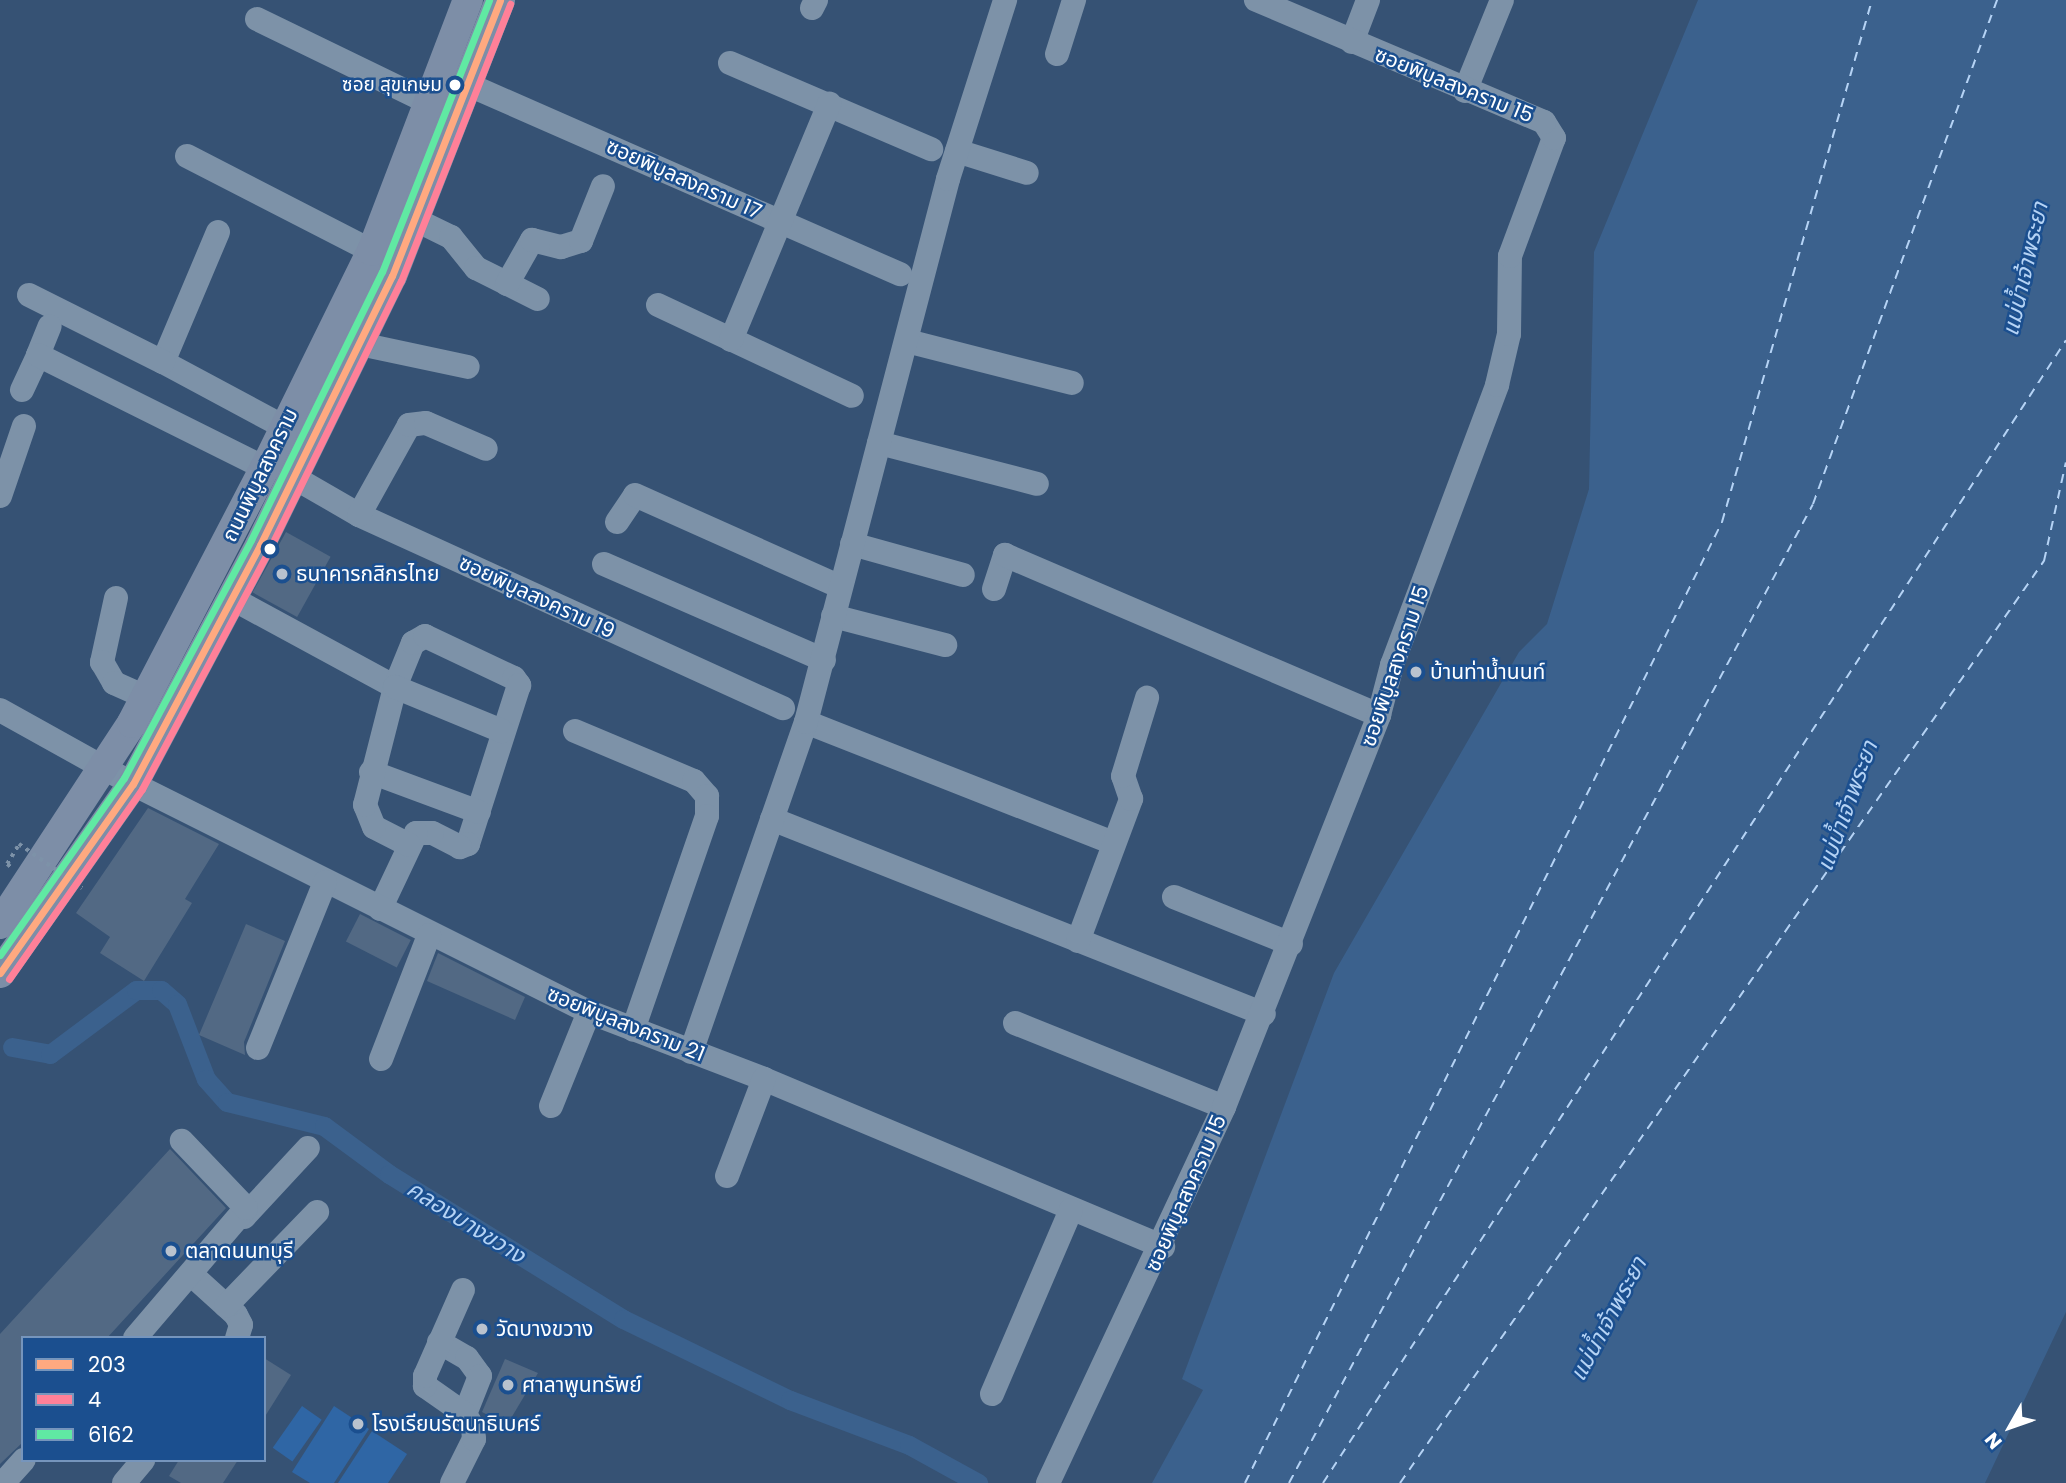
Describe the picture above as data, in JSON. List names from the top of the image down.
{
  "streets": {
    "main road": ["ถนนพิบูลสงคราม"],
    "street": [
      "ซอยพิบูลสงคราม 15",
      "ซอยพิบูลสงคราม 17",
      "ซอยพิบูลสงคราม 19",
      "ซอยพิบูลสงคราม 21"
    ]
  },
  "crossings": [
    ["ซอยพิบูลสงคราม 15", "ซอยพิบูลสงคราม 21"],
    ["ซอยพิบูลสงคราม 17", "ถนนพิบูลสงคราม"],
    ["ถนนพิบูลสงคราม", "ซอยพิบูลสงคราม 19"],
    ["ถนนพิบูลสงคราม", "ซอยพิบูลสงคราม 21"]
  ],
  "water": ["แม่น้ำเจ้าพระยา", "คลองบางขวาง"],
  "places": [
    "ซอย สุขเกษม",
    "ธนาคารกสิกรไทย",
    "บ้านท่าน้ำนนท์",
    "ตลาดนนทบุรี",
    "วัดบางขวาง",
    "ศาลาพูนทรัพย์",
    "โรงเรียนรัตนาธิเบศร์"
  ],
  "lines": ["transit line 203", "transit line 6162", "transit line 4"],
  "legend": ["203", "4", "6162"],
  "north": "bottom left"
}
